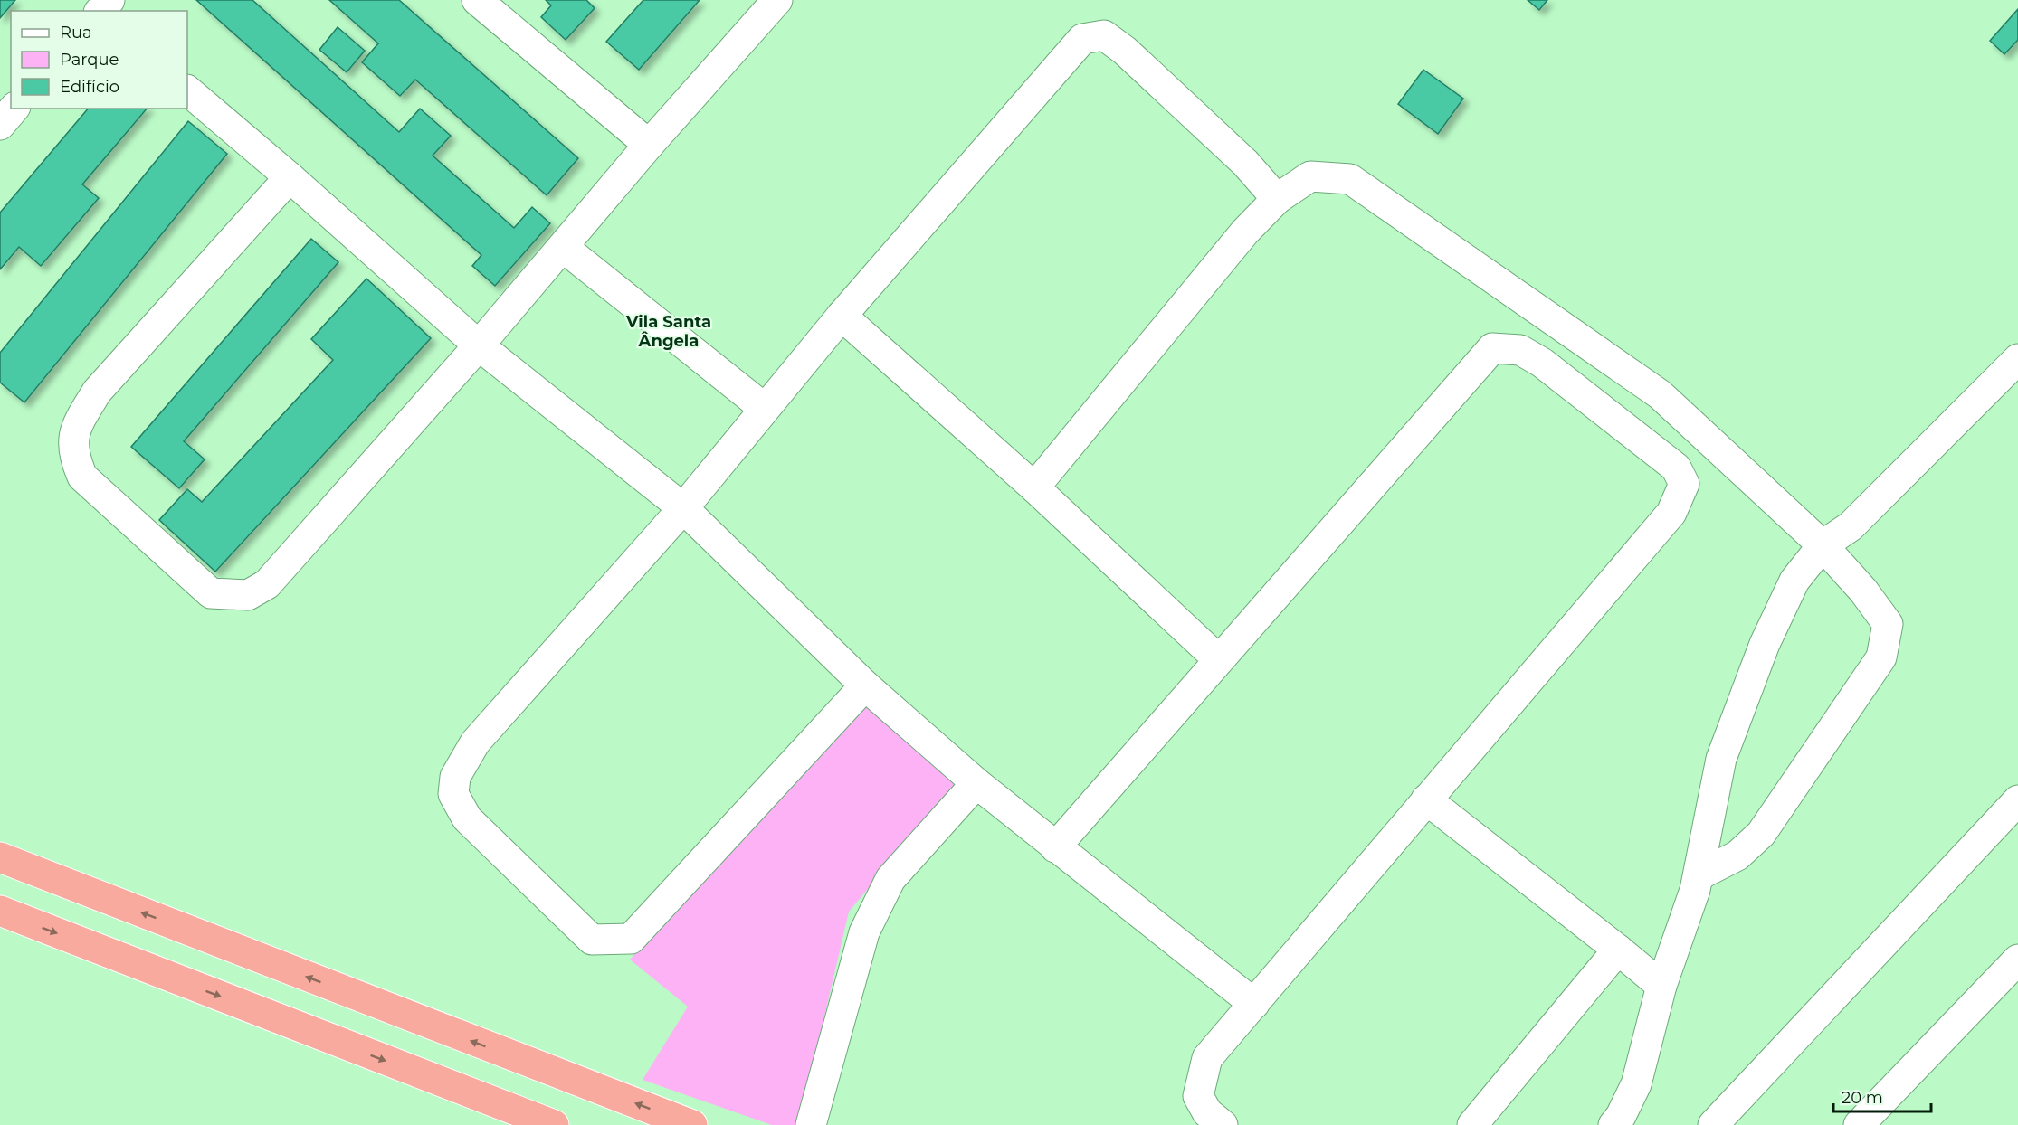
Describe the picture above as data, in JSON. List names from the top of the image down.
{
  "districts": ["Vila Santa Ângela"],
  "legend": ["Rua", "Parque", "Edifício"],
  "scale_bar": "20 m"
}
